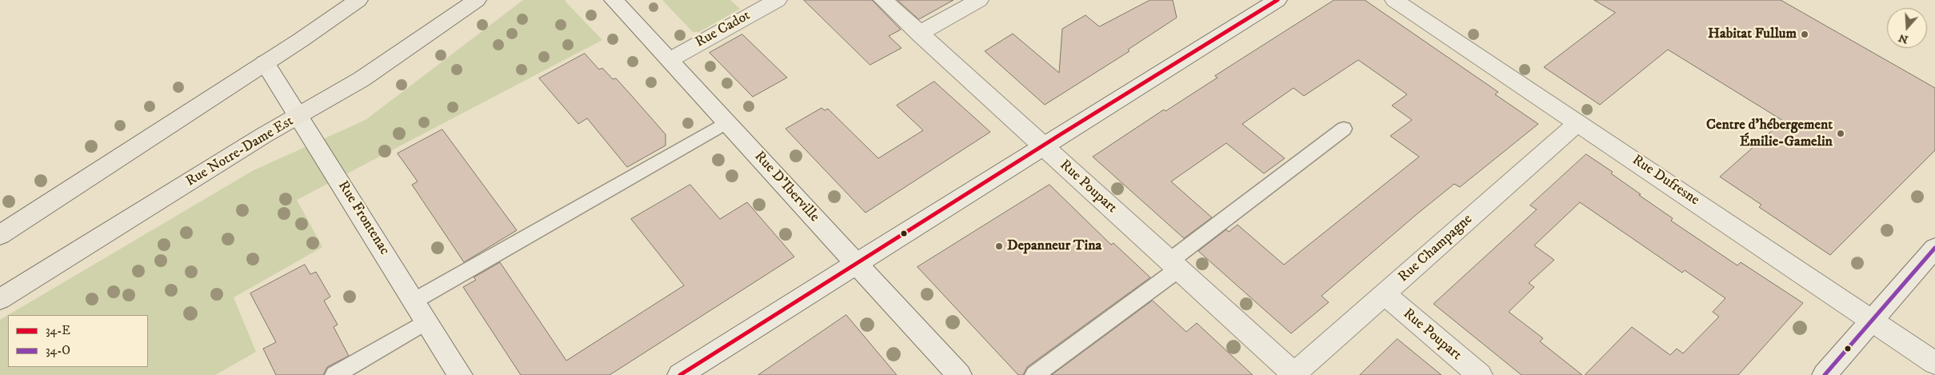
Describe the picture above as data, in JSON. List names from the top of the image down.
{
  "streets": {
    "main road": ["Rue Notre-Dame Est"],
    "street": [
      "Rue Cadot",
      "Rue Dufresne",
      "Rue D'Iberville",
      "Rue Poupart",
      "Rue Frontenac",
      "Rue Champagne"
    ]
  },
  "crossings": [
    ["Rue Cadot", "Rue D'Iberville"],
    ["Rue Notre-Dame Est", "Rue Frontenac"],
    ["Rue Dufresne", "Rue Champagne"],
    ["Rue Poupart", "Rue Champagne"]
  ],
  "places": ["Habitat Fullum", "Centre d'hébergement Émilie-Gamelin", "Depanneur Tina"],
  "lines": ["transit line 34-E", "transit line 34-O"],
  "legend": ["34-E", "34-O"],
  "north": "bottom"
}
